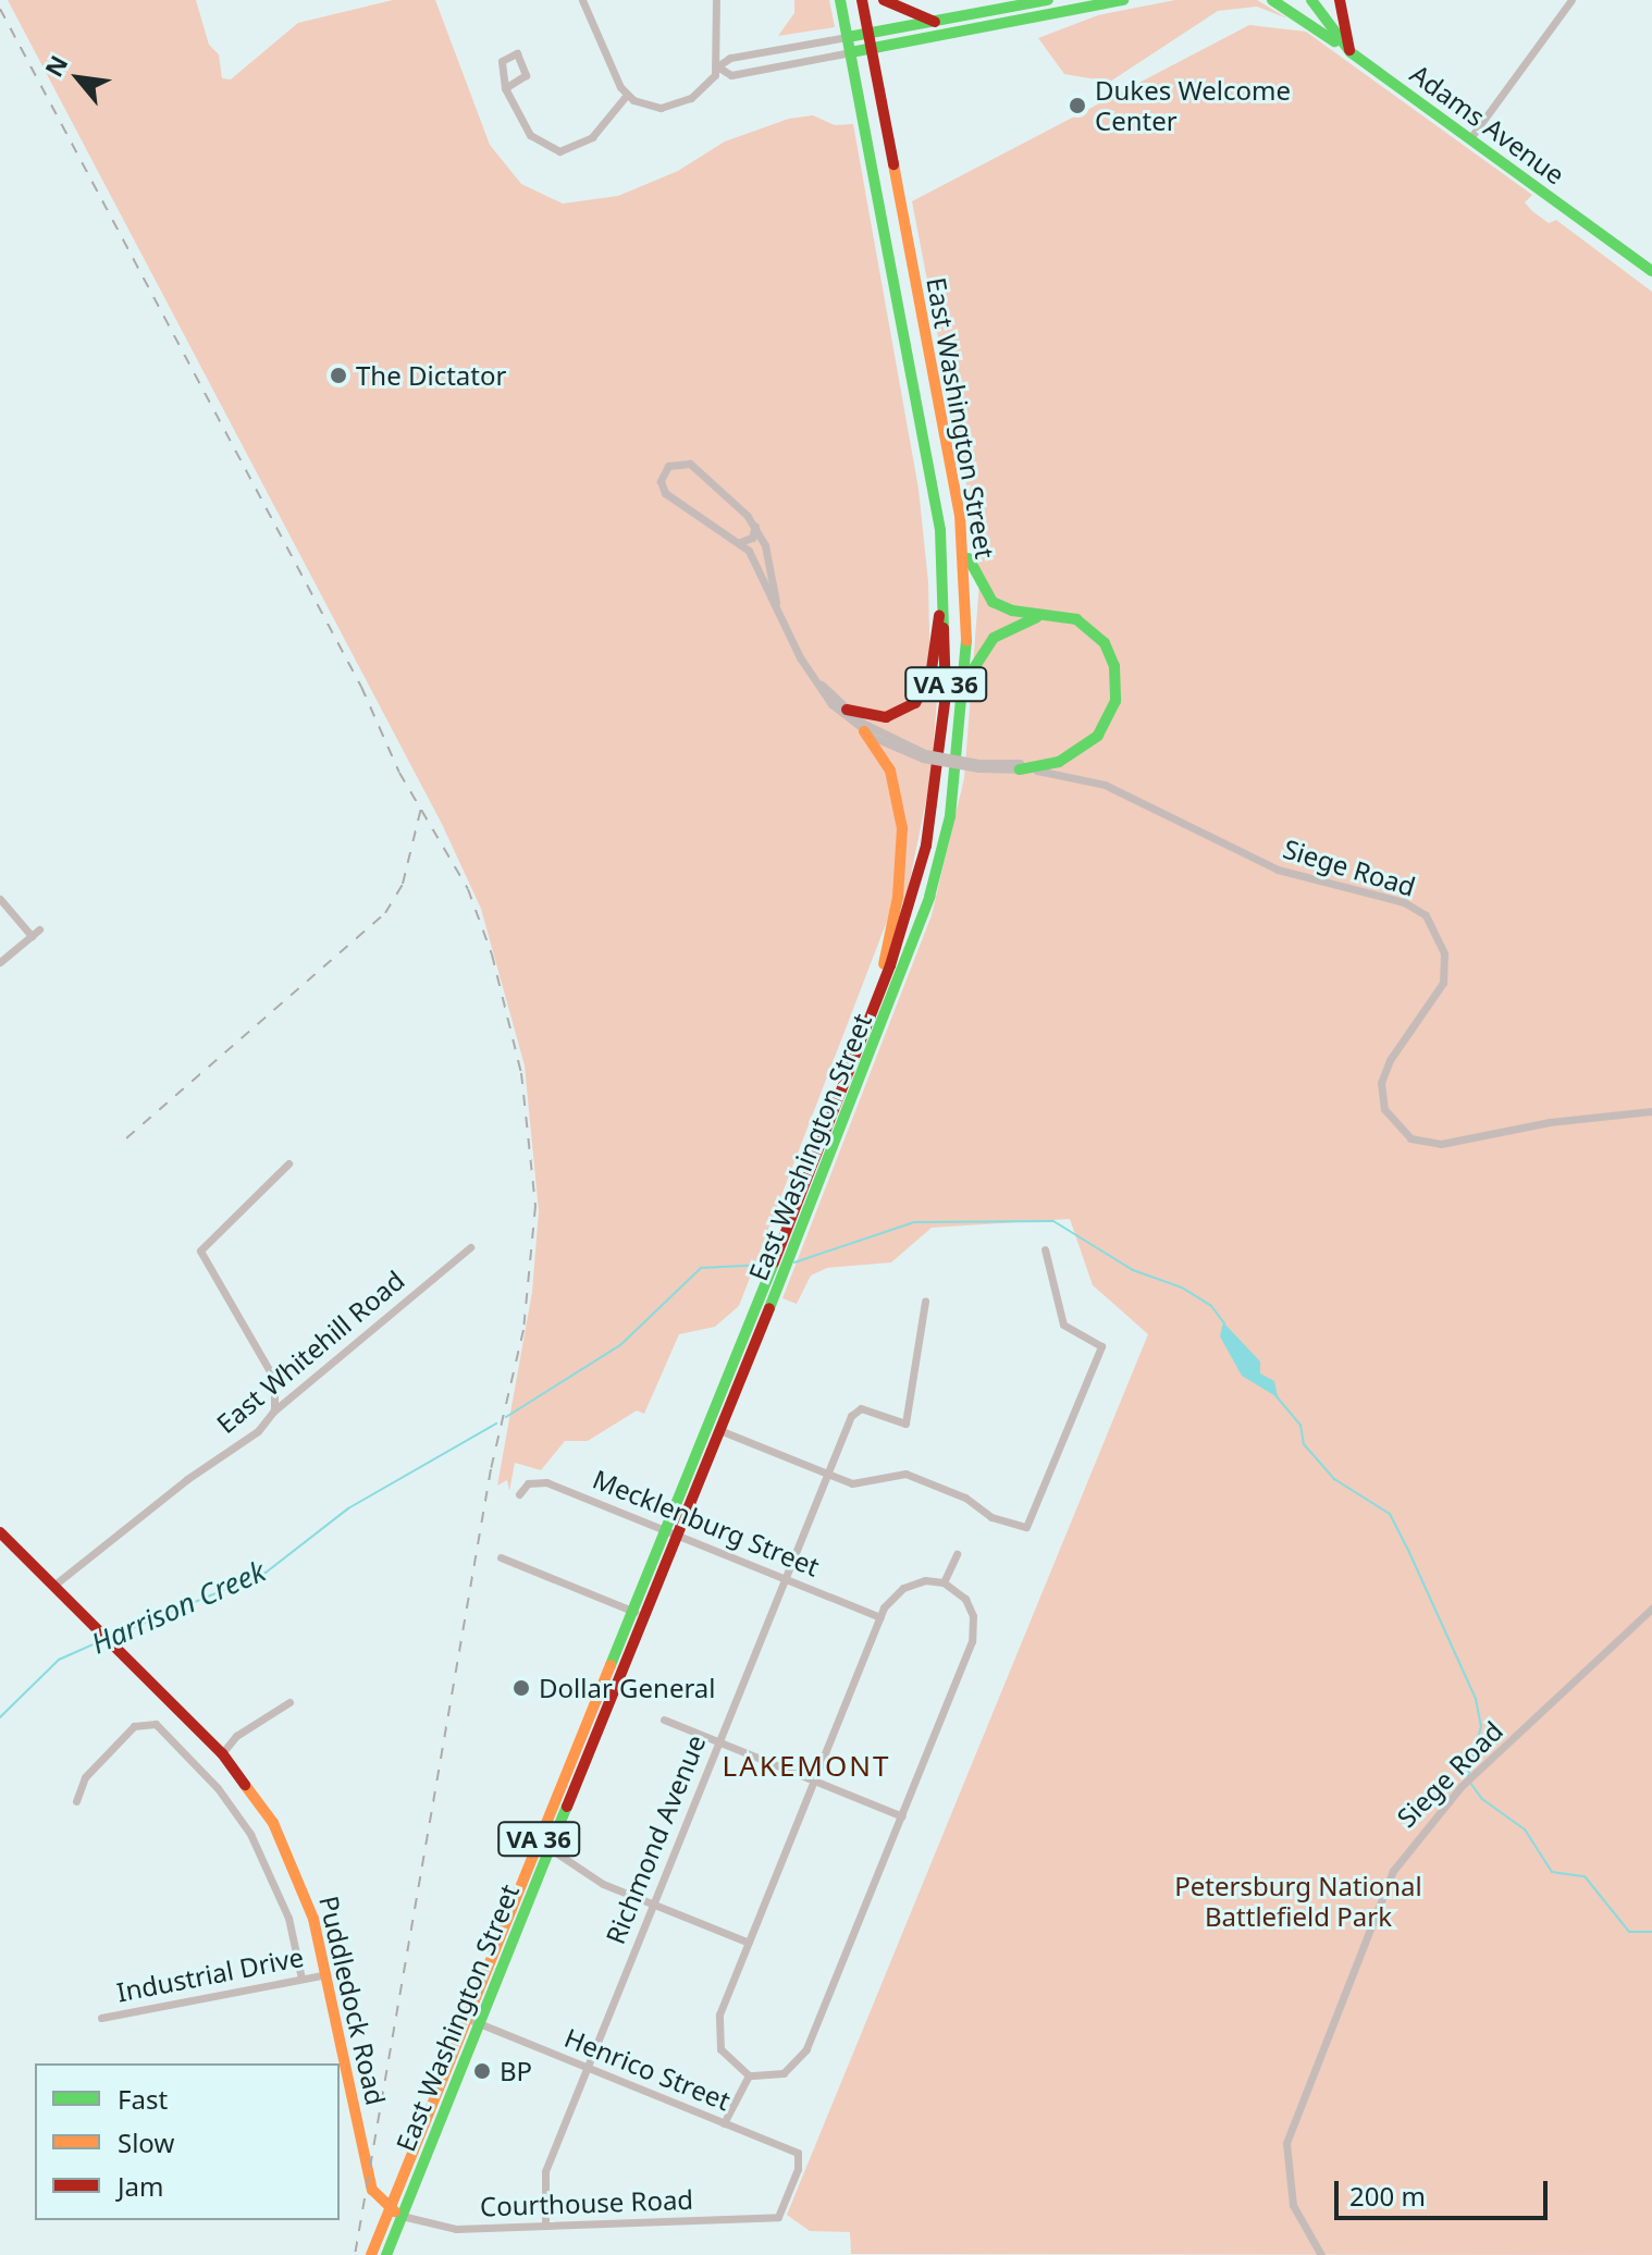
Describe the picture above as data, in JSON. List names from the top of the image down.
{
  "streets": {
    "main road": [
      "Adams Avenue",
      "East Washington Street",
      "VA 36",
      "Puddledock Road"
    ],
    "street": [
      "Siege Road",
      "East Whitehill Road",
      "Mecklenburg Street",
      "Richmond Avenue",
      "Industrial Drive",
      "Henrico Street",
      "Courthouse Road"
    ]
  },
  "crossings": [
    ["East Washington Street", "Mecklenburg Street"],
    ["East Washington Street", "Puddledock Road"],
    ["East Washington Street", "Henrico Street"],
    ["East Washington Street", "Courthouse Road"],
    ["East Whitehill Road", "Puddledock Road"],
    ["Mecklenburg Street", "Richmond Avenue"],
    ["Richmond Avenue", "Henrico Street"],
    ["Richmond Avenue", "Courthouse Road"],
    ["Industrial Drive", "Puddledock Road"],
    ["Henrico Street", "Courthouse Road"]
  ],
  "districts": ["LAKEMONT"],
  "water": ["Harrison Creek"],
  "parks": ["Petersburg National Battlefield Park"],
  "places": [
    "Dukes Welcome Center",
    "The Dictator",
    "Dollar General",
    "BP"
  ],
  "legend": ["Fast", "Slow", "Jam"],
  "scale_bar": "200 m",
  "north": "top left"
}
